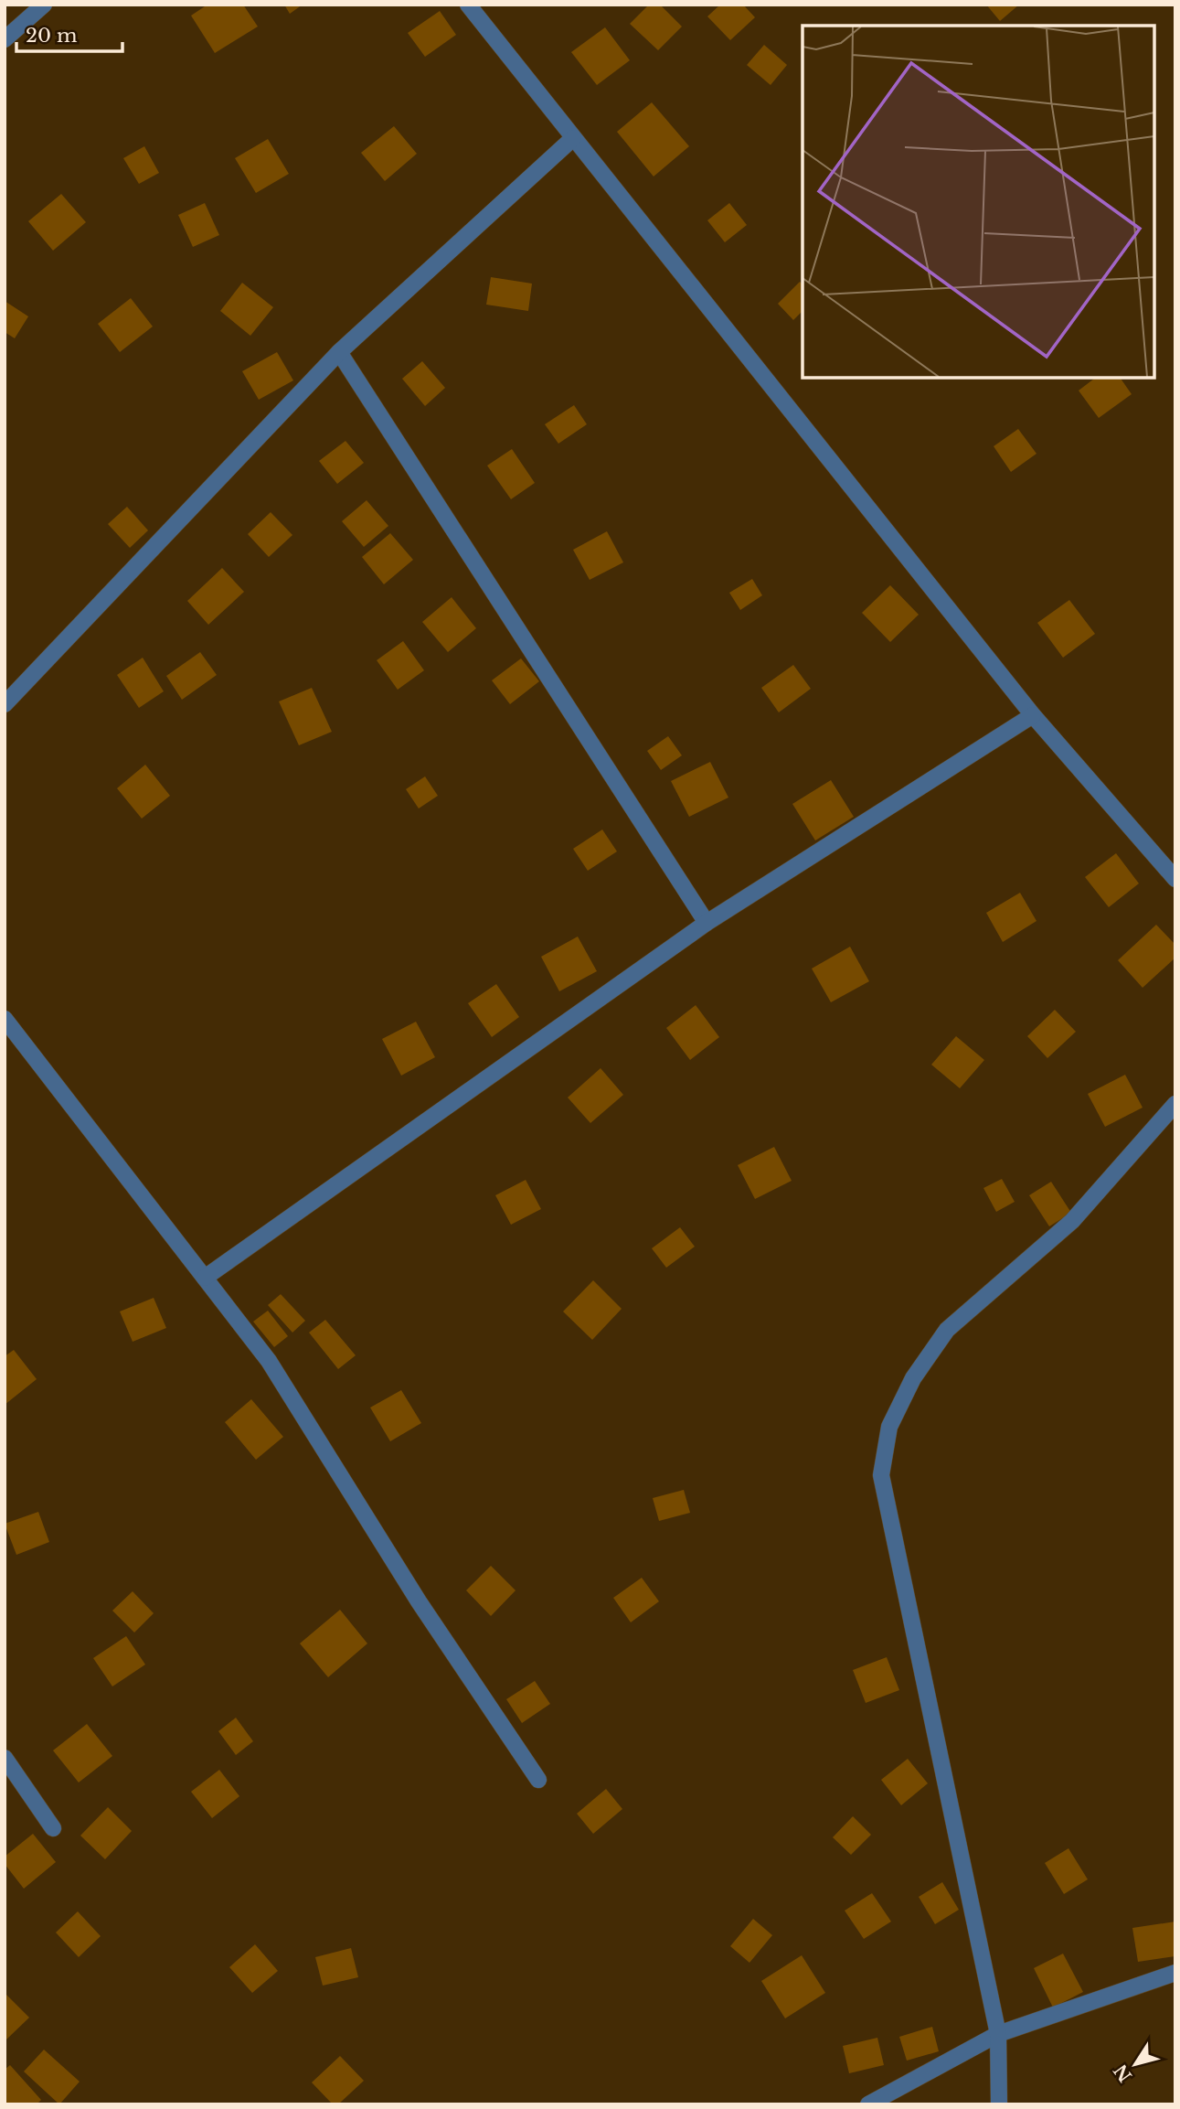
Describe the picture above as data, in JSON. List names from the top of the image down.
{
  "scale_bar": "20 m",
  "north": "bottom left"
}
